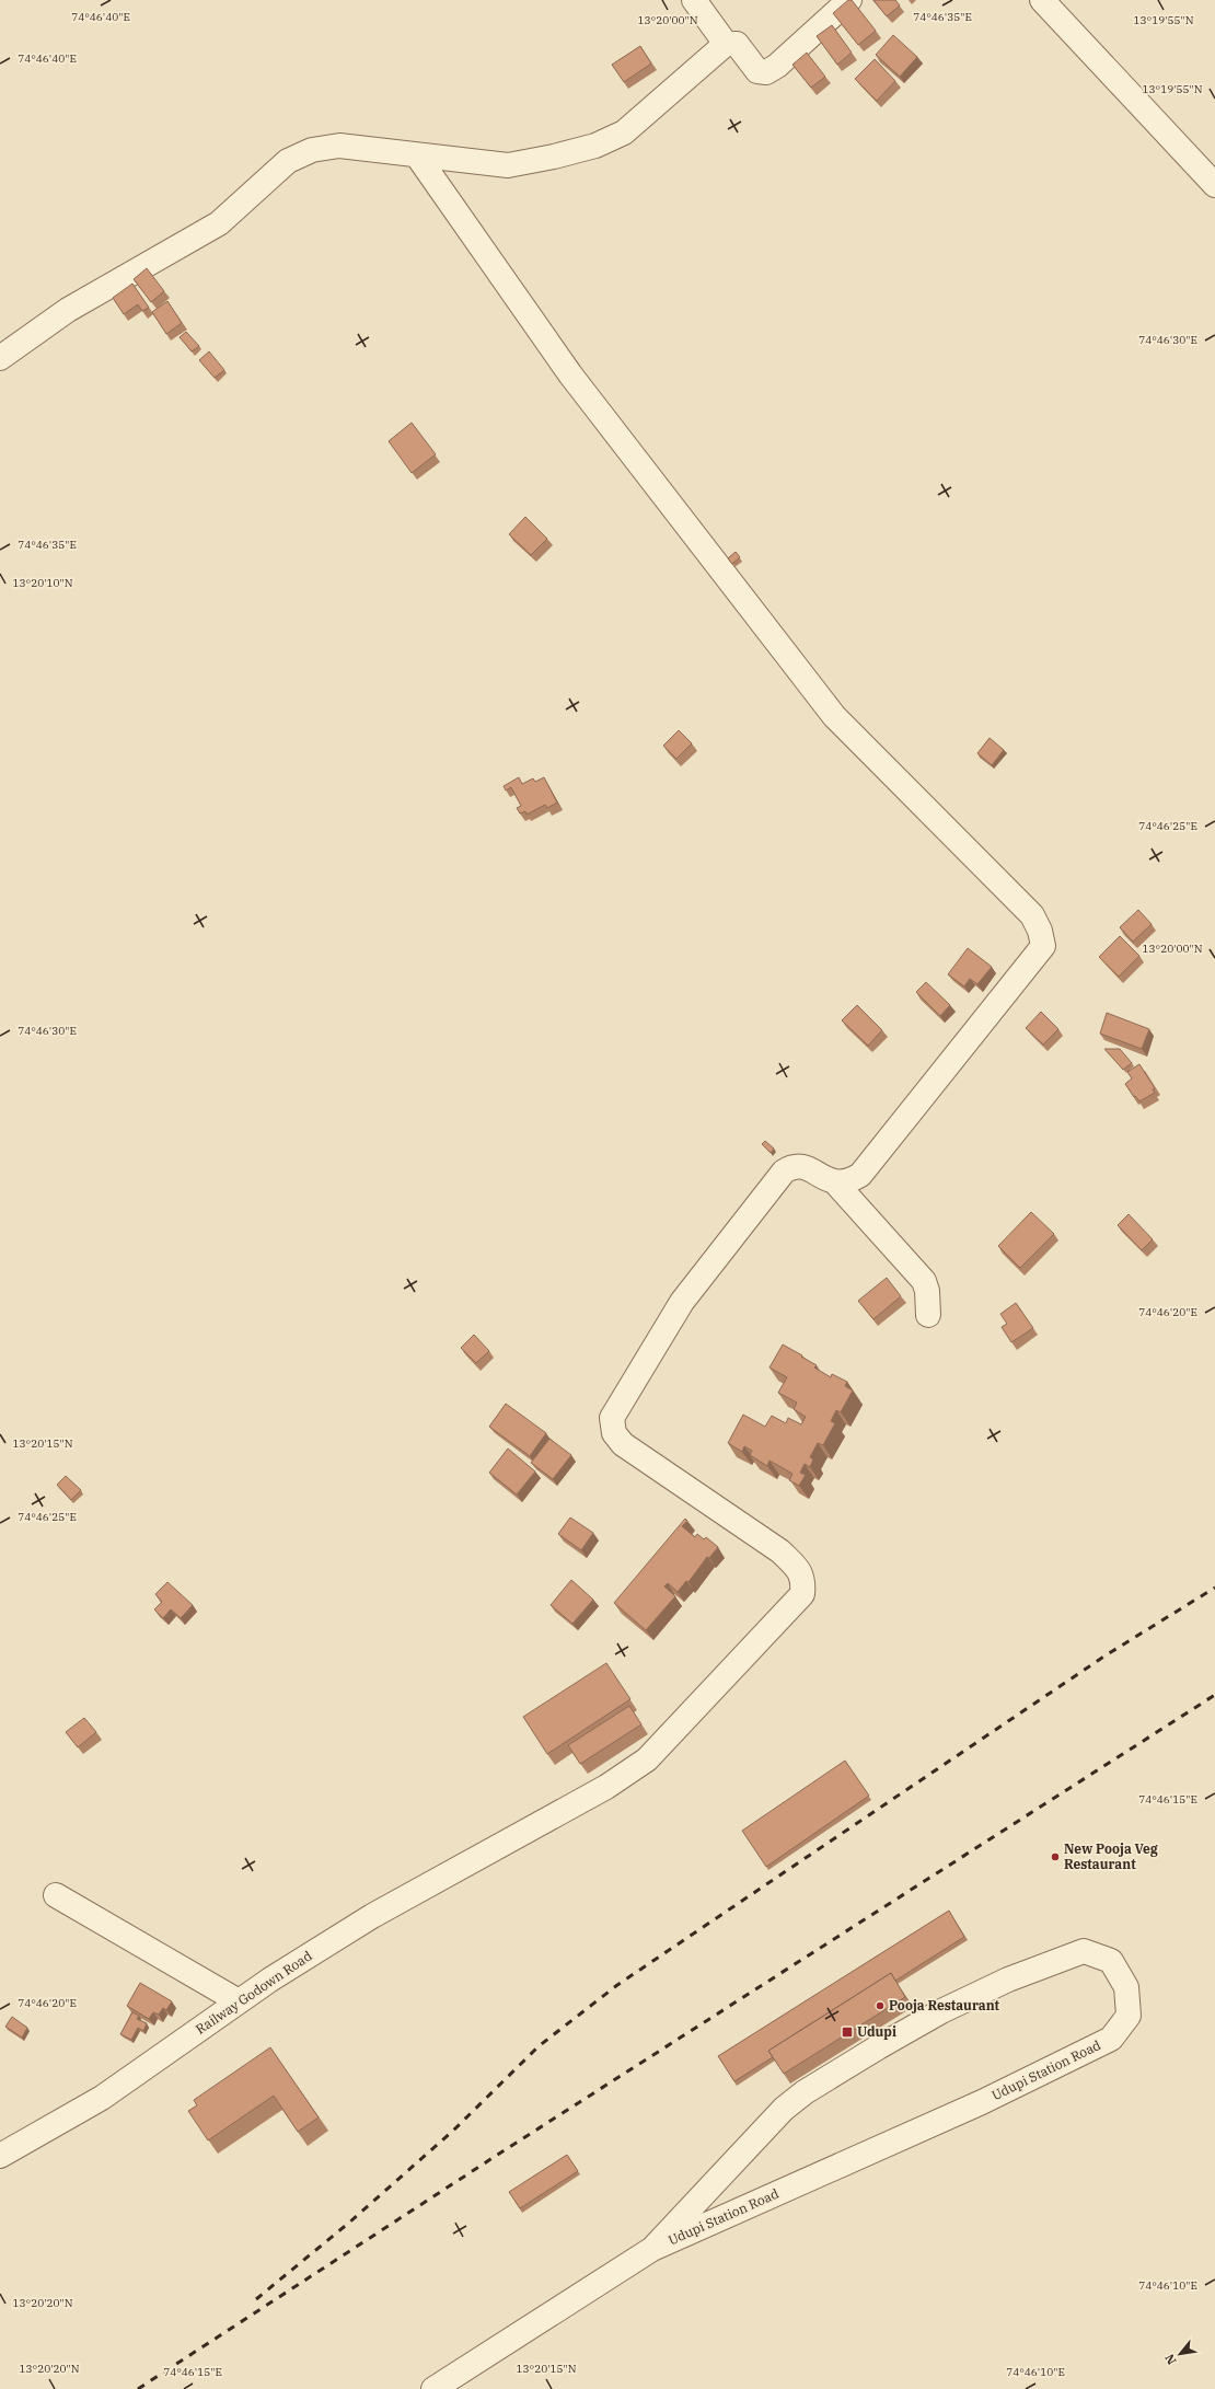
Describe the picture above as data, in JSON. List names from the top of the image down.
{
  "streets": {
    "street": ["Railway Godown Road", "Udupi Station Road"]
  },
  "places": {
    "other": ["New Pooja Veg Restaurant", "Pooja Restaurant"],
    "transit": ["Udupi"]
  },
  "north": "bottom left",
  "coordinates": [
    "74°46'40\"E",
    "74°46'35\"E",
    "13°20'00\"N",
    "13°19'55\"N",
    "74°46'30\"E",
    "13°20'10\"N",
    "74°46'25\"E",
    "74°46'20\"E",
    "13°20'15\"N",
    "74°46'15\"E",
    "74°46'10\"E",
    "13°20'20\"N"
  ]
}
